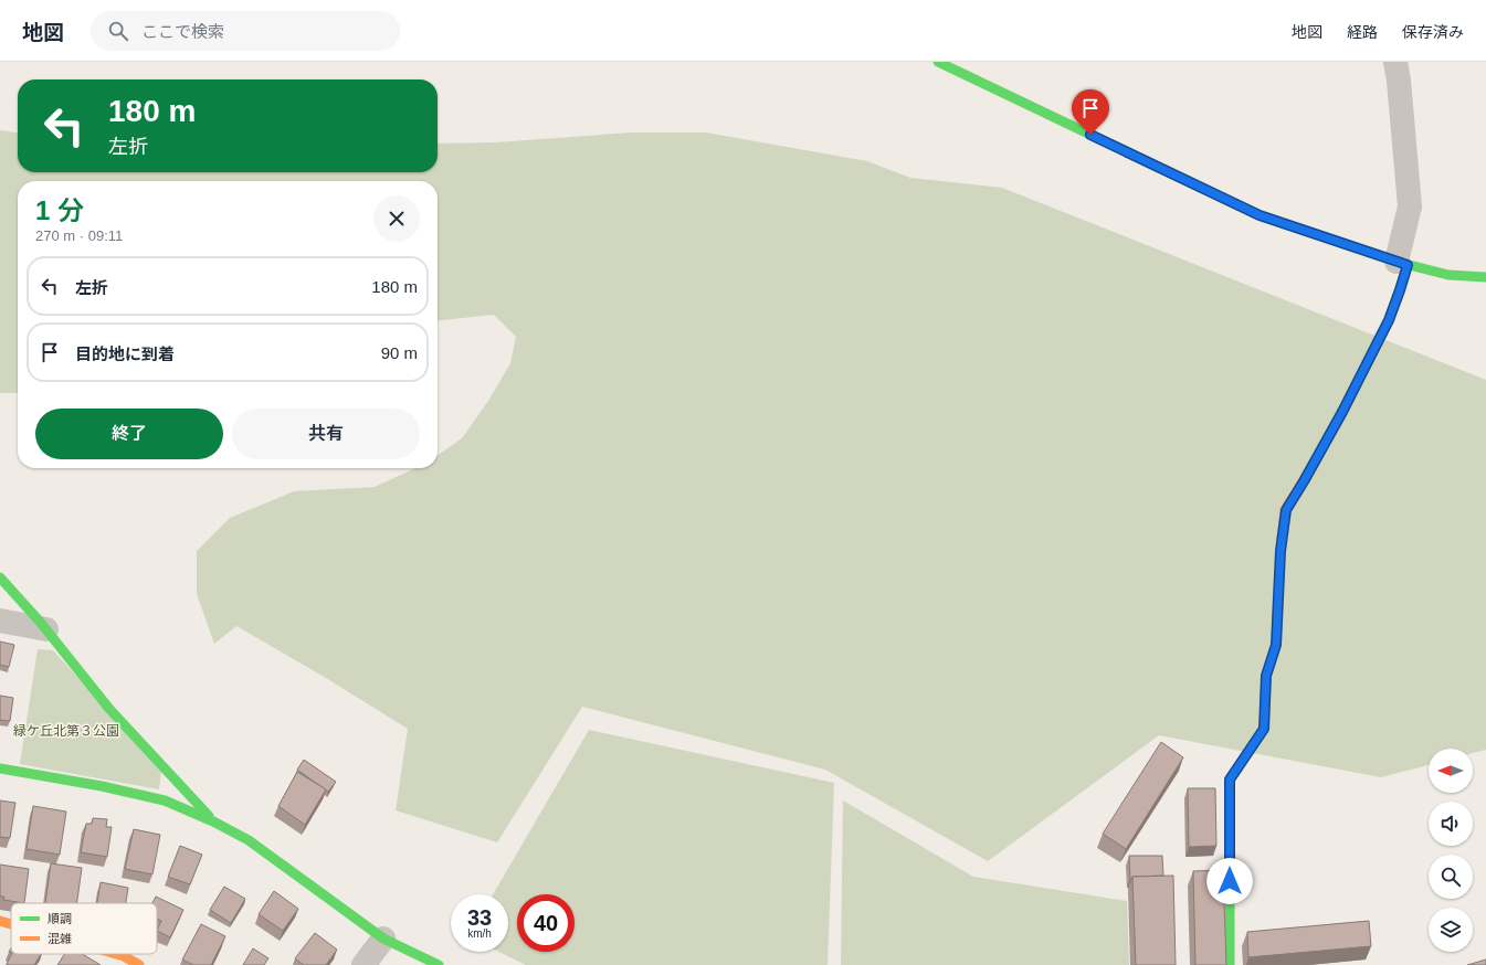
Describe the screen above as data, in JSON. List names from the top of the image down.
{
  "parks": ["緑ケ丘北第３公園"],
  "legend": ["順調", "混雑"],
  "north": "left",
  "page": {
    "header": "地図",
    "search": "ここで検索",
    "nav": ["地図", "経路", "保存済み"],
    "turn": ["180 m", "左折"],
    "heading": ["1 分", "270 m · 09:11"],
    "list": [
      {
        "name": "左折",
        "value": "180 m"
      },
      {
        "name": "目的地に到着",
        "value": "90 m"
      }
    ],
    "buttons": ["終了", "共有"],
    "speed": "33 km/h",
    "limit": "40"
  }
}
